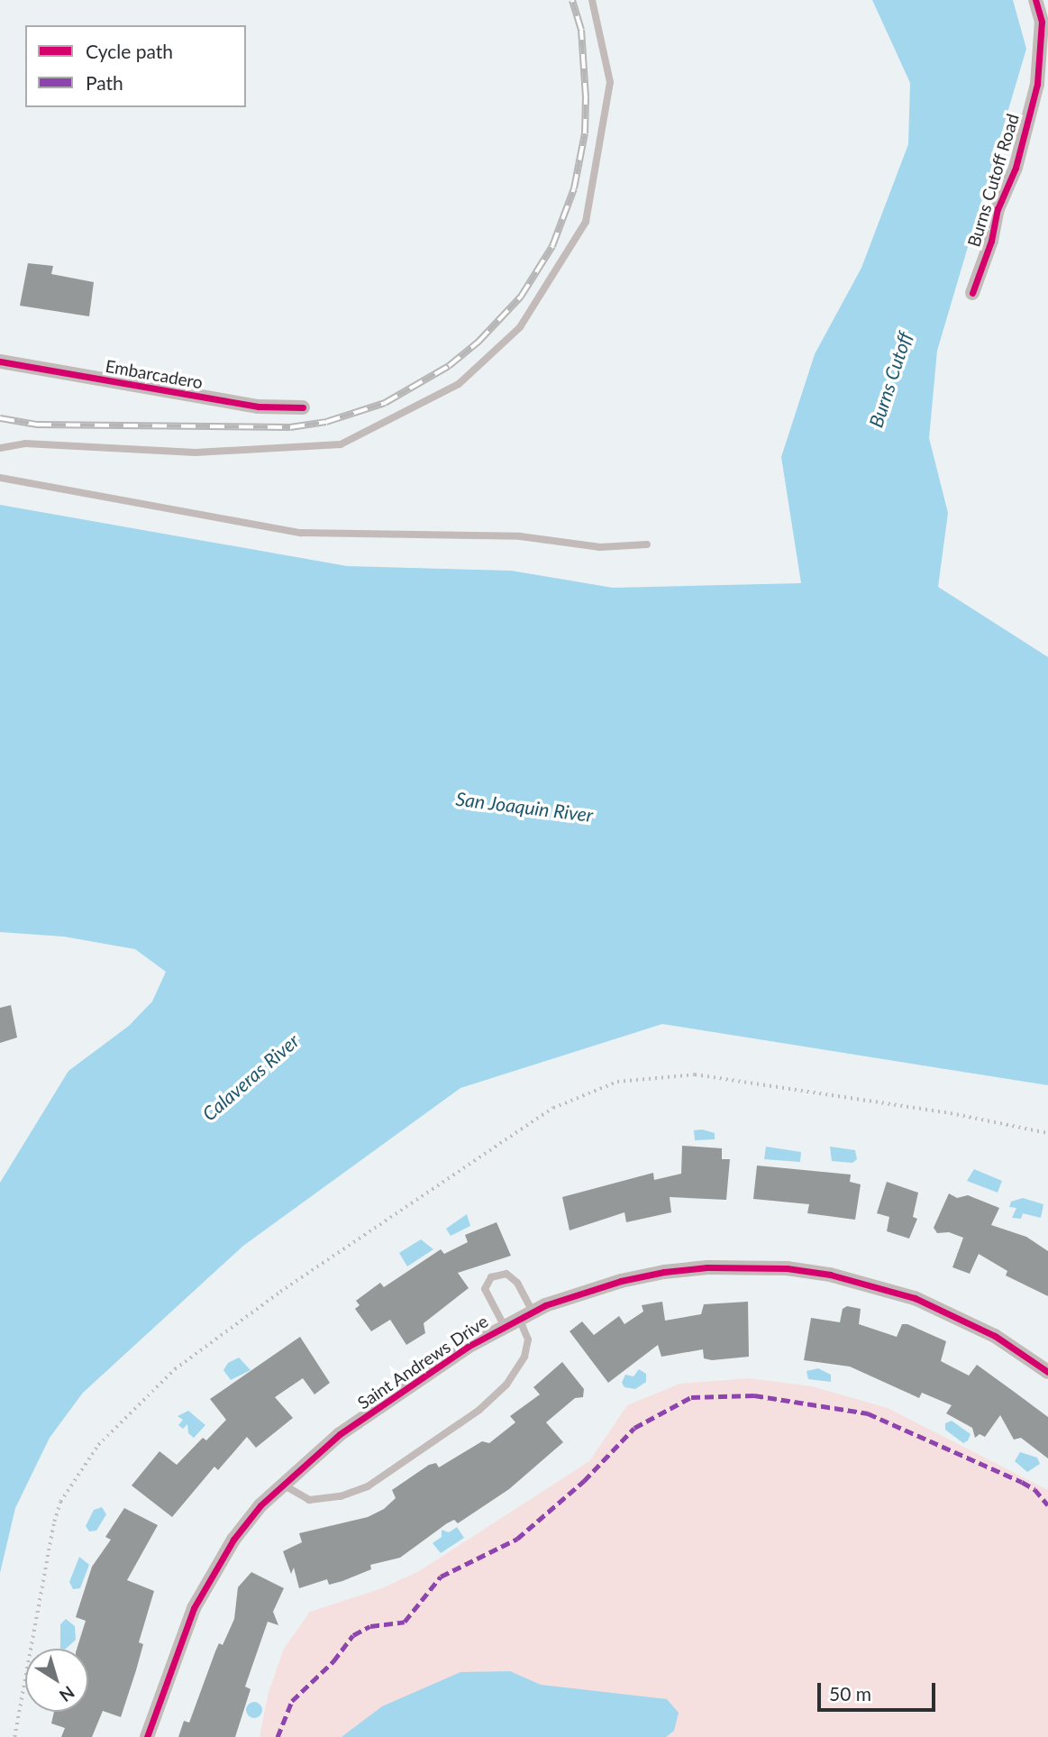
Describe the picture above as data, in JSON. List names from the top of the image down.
{
  "streets": {
    "street": ["Burns Cutoff Road", "Embarcadero", "Saint Andrews Drive"]
  },
  "water": ["Burns Cutoff", "San Joaquin River", "Calaveras River"],
  "legend": ["Cycle path", "Path"],
  "scale_bar": "50 m",
  "north": "bottom right"
}
